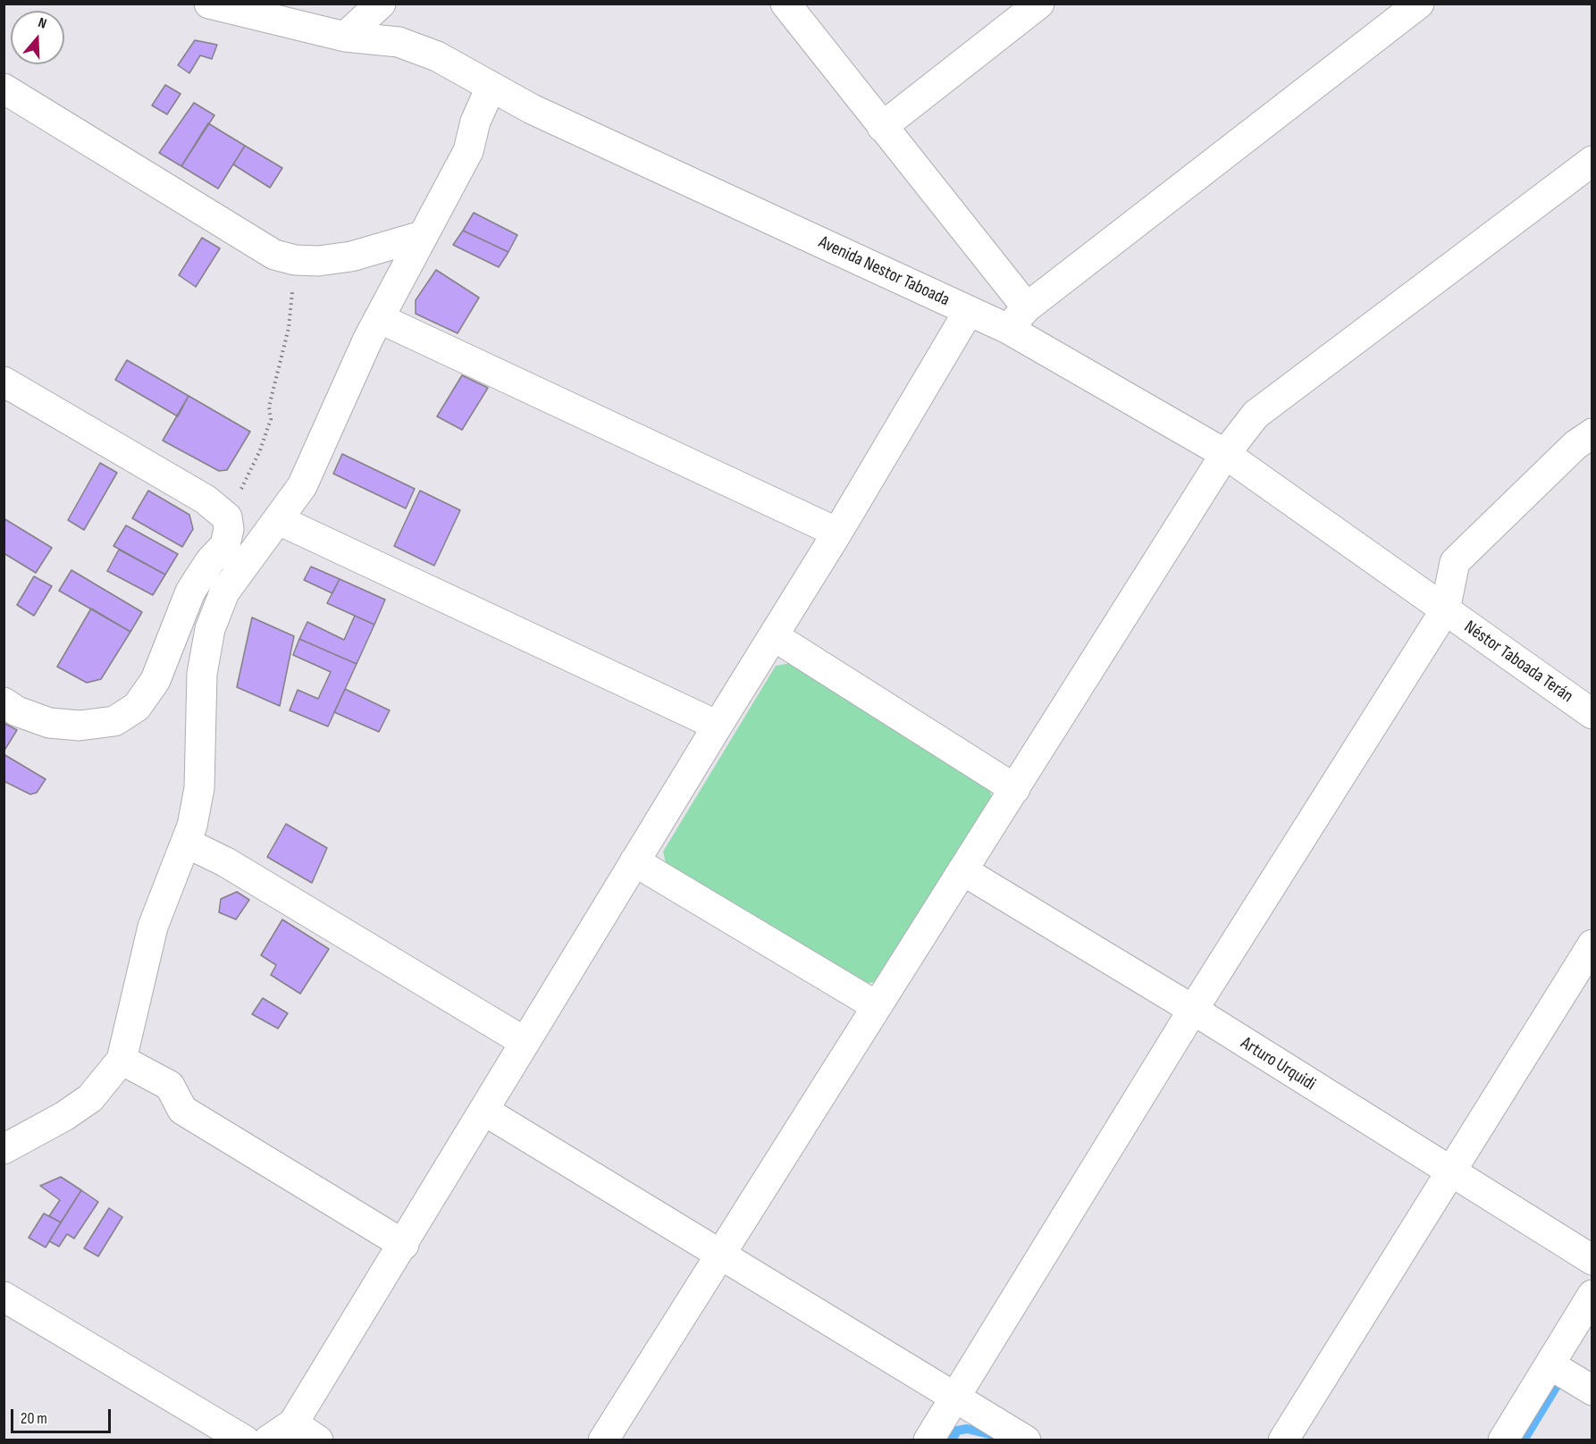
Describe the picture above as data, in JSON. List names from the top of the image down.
{
  "streets": {
    "street": ["Avenida Nestor Taboada", "Néstor Taboada Terán", "Arturo Urquidi"]
  },
  "crossings": [
    ["Avenida Nestor Taboada", "Néstor Taboada Terán"]
  ],
  "scale_bar": "20 m",
  "north": "top"
}
